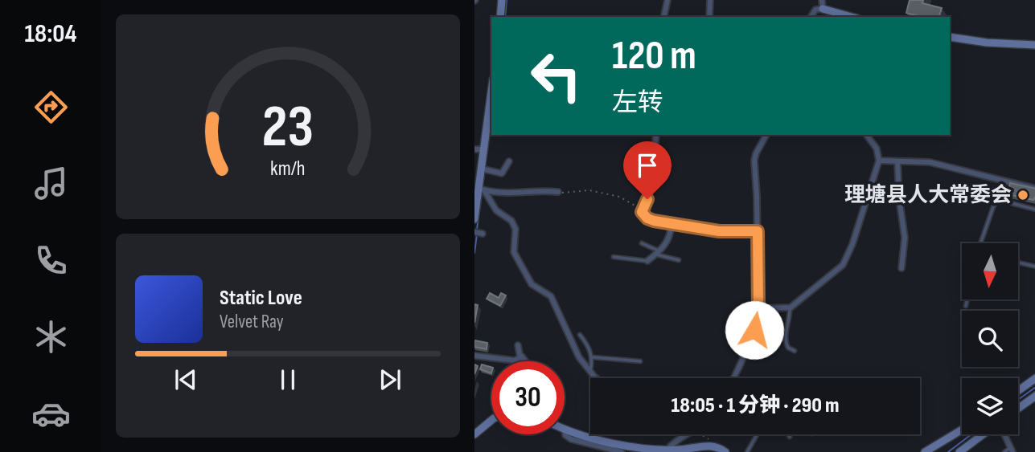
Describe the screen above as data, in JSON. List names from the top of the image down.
{
  "places": ["理塘县人大常委会"],
  "north": "bottom",
  "page": {
    "tabs": "18:04",
    "turn": ["120 m", "左转"],
    "song": ["Static Love", "Velvet Ray"],
    "limit": "30",
    "trip": "18:05 · 1 分钟 · 290 m",
    "gauge": ["23", "km/h"]
  }
}
